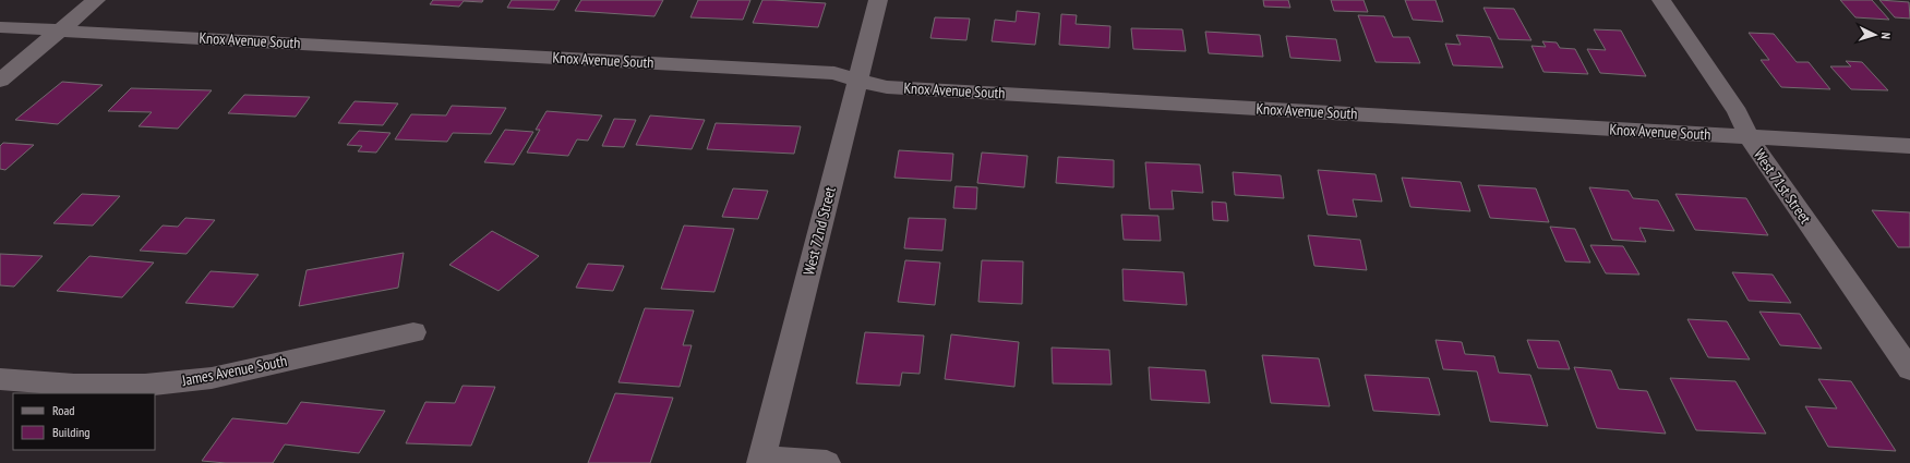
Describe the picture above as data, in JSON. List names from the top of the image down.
{
  "streets": {
    "street": [
      "Knox Avenue South",
      "West 71st Street",
      "West 72nd Street",
      "James Avenue South"
    ]
  },
  "crossings": [
    ["Knox Avenue South", "West 71st Street"],
    ["Knox Avenue South", "West 72nd Street"]
  ],
  "legend": ["Road", "Building"],
  "north": "right"
}
